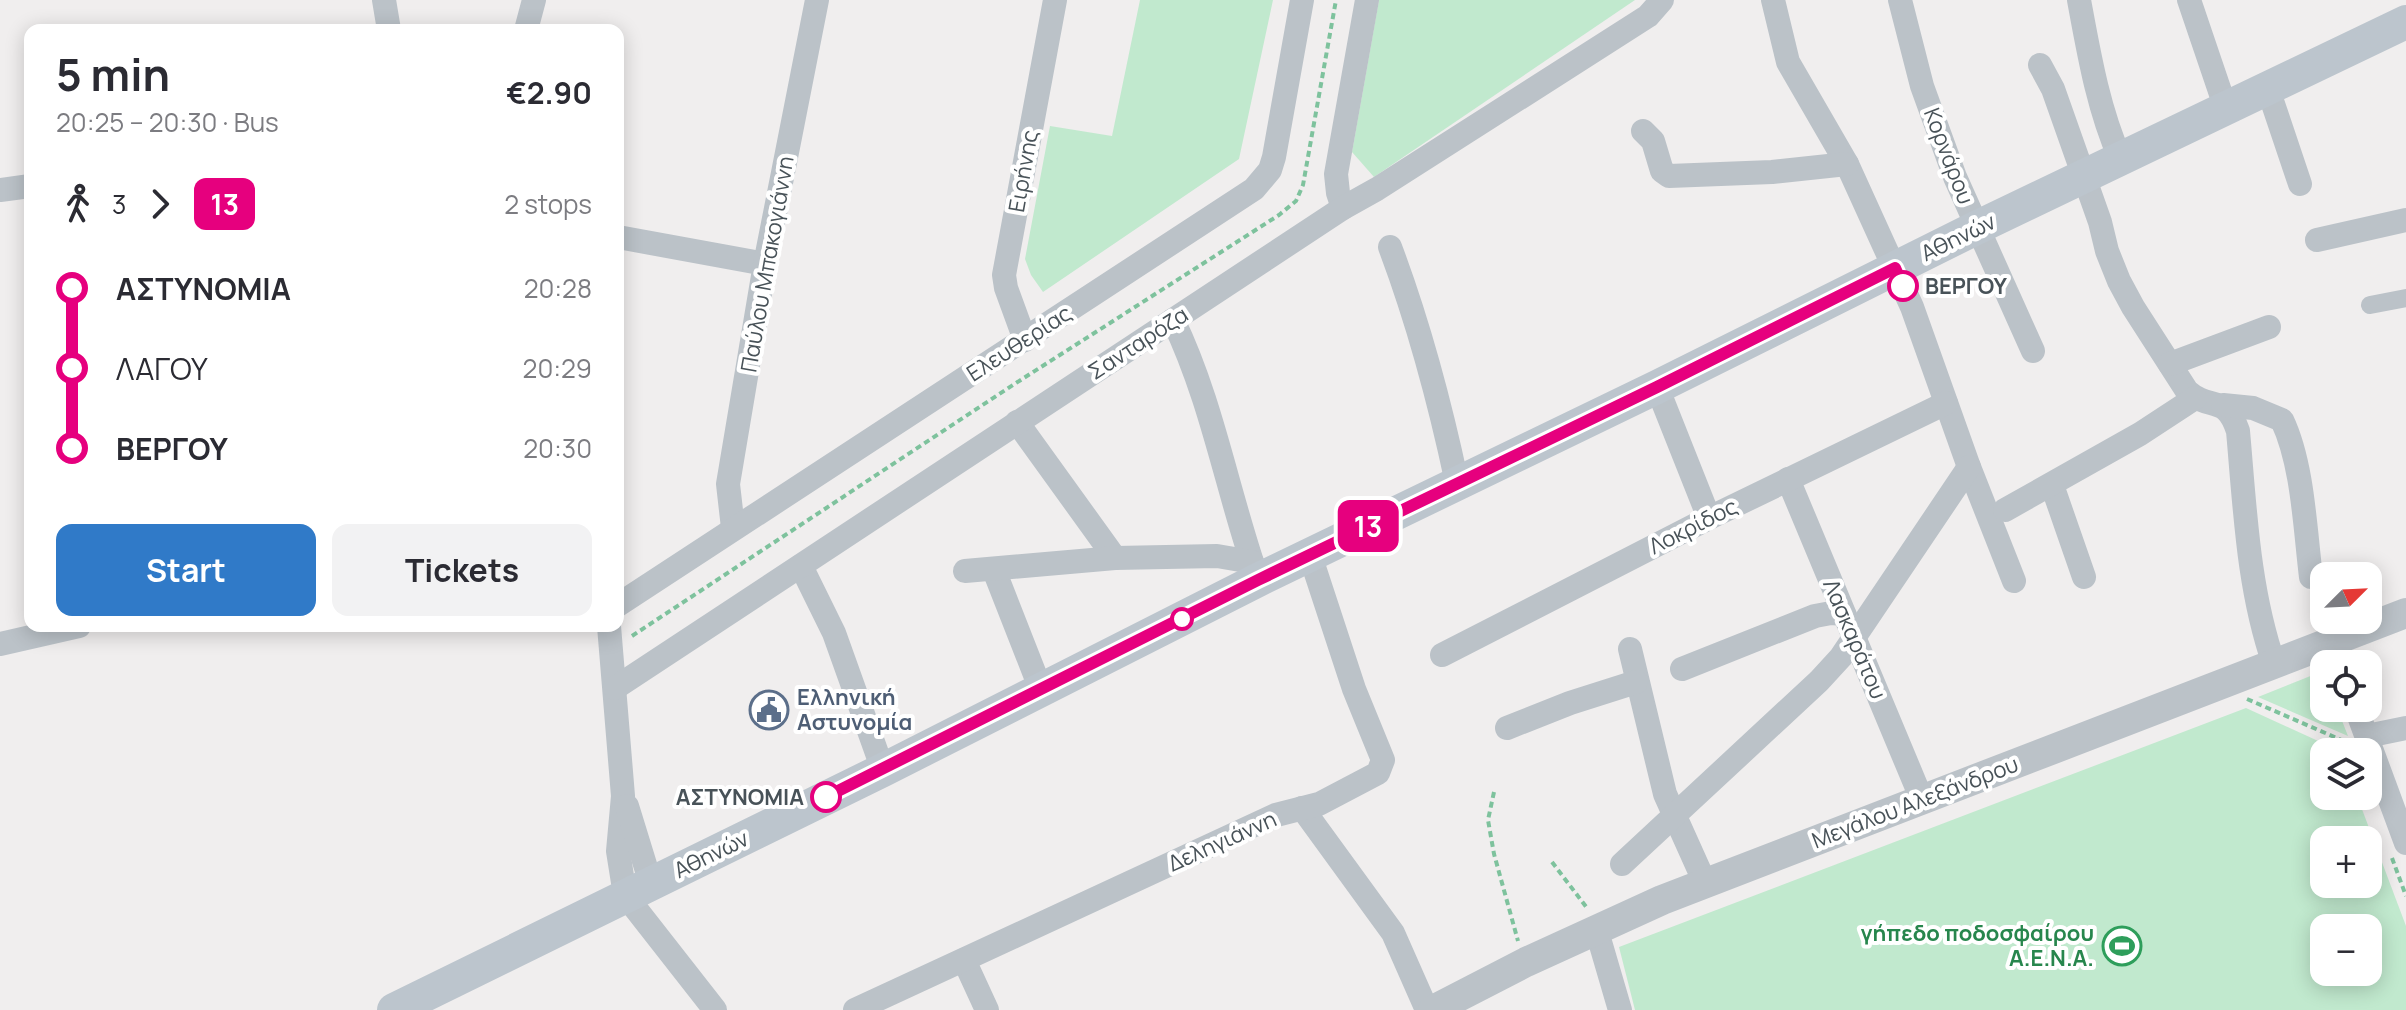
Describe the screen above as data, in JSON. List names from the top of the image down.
{
  "streets": {
    "main road": ["Αθηνών"],
    "street": [
      "Κορνάρου",
      "Ειρήνης",
      "Παύλου Μπακογιάννη",
      "Ελευθερίας",
      "Σανταρόζα",
      "Λοκρίδος",
      "Λασκαράτου",
      "Μεγάλου Αλεξάνδρου",
      "Δεληγιάννη"
    ]
  },
  "crossings": [
    ["Κορνάρου", "Αθηνών"],
    ["Ειρήνης", "Ελευθερίας"],
    ["Αθηνών", "Δεληγιάννη"],
    ["Παύλου Μπακογιάννη", "Ελευθερίας"],
    ["Λοκρίδος", "Λασκαράτου"],
    ["Λασκαράτου", "Μεγάλου Αλεξάνδρου"]
  ],
  "places": {
    "other": ["ΒΕΡΓΟΥ", "ΑΣΤΥΝΟΜΙΑ"],
    "public building": ["Ελληνική Αστυνομία"],
    "sports": ["γήπεδο ποδοσφαίρου Α.Ε.Ν.Α."]
  },
  "lines": ["bus line 13"],
  "north": "top right",
  "page": {
    "on_map": "13",
    "heading": ["5 min", "20:25 – 20:30 · Bus", "€2.90"],
    "legs": ["3", "13", "2 stops"],
    "list": [
      {
        "name": "ΑΣΤΥΝΟΜΙΑ",
        "value": "20:28"
      },
      {
        "name": "ΛΑΓΟΥ",
        "value": "20:29"
      },
      {
        "name": "ΒΕΡΓΟΥ",
        "value": "20:30"
      }
    ],
    "buttons": ["Start", "Tickets"],
    "map_buttons": ["+", "−"]
  }
}
